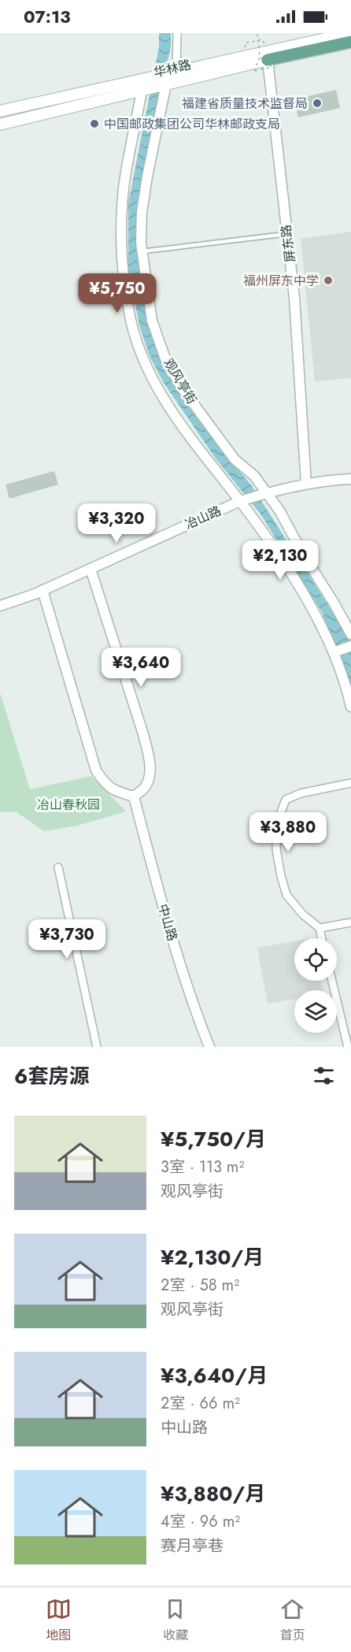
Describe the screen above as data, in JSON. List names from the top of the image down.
{
  "streets": {
    "main road": ["华林路"],
    "street": [
      "屏东路",
      "观风亭街",
      "冶山路",
      "中山路"
    ]
  },
  "crossings": [
    ["华林路", "屏东路"],
    ["华林路", "观风亭街"],
    ["屏东路", "冶山路"],
    ["观风亭街", "冶山路"]
  ],
  "parks": ["冶山春秋园"],
  "places": ["福建省质量技术监督局", "中国邮政集团公司华林邮政支局", "福州屏东中学"],
  "page": {
    "status": "07:13",
    "price": [
      "¥5,750",
      "¥3,320",
      "¥2,130",
      "¥3,640",
      "¥3,880",
      "¥3,730"
    ],
    "heading": "6套房源",
    "list": [
      {
        "name": "¥5,750/月",
        "note": "3室 · 113 m² · 观风亭街"
      },
      {
        "name": "¥2,130/月",
        "note": "2室 · 58 m² · 观风亭街"
      },
      {
        "name": "¥3,640/月",
        "note": "2室 · 66 m² · 中山路"
      },
      {
        "name": "¥3,880/月",
        "note": "4室 · 96 m² · 赛月亭巷"
      }
    ],
    "tabs": ["地图", "收藏", "首页"]
  }
}
